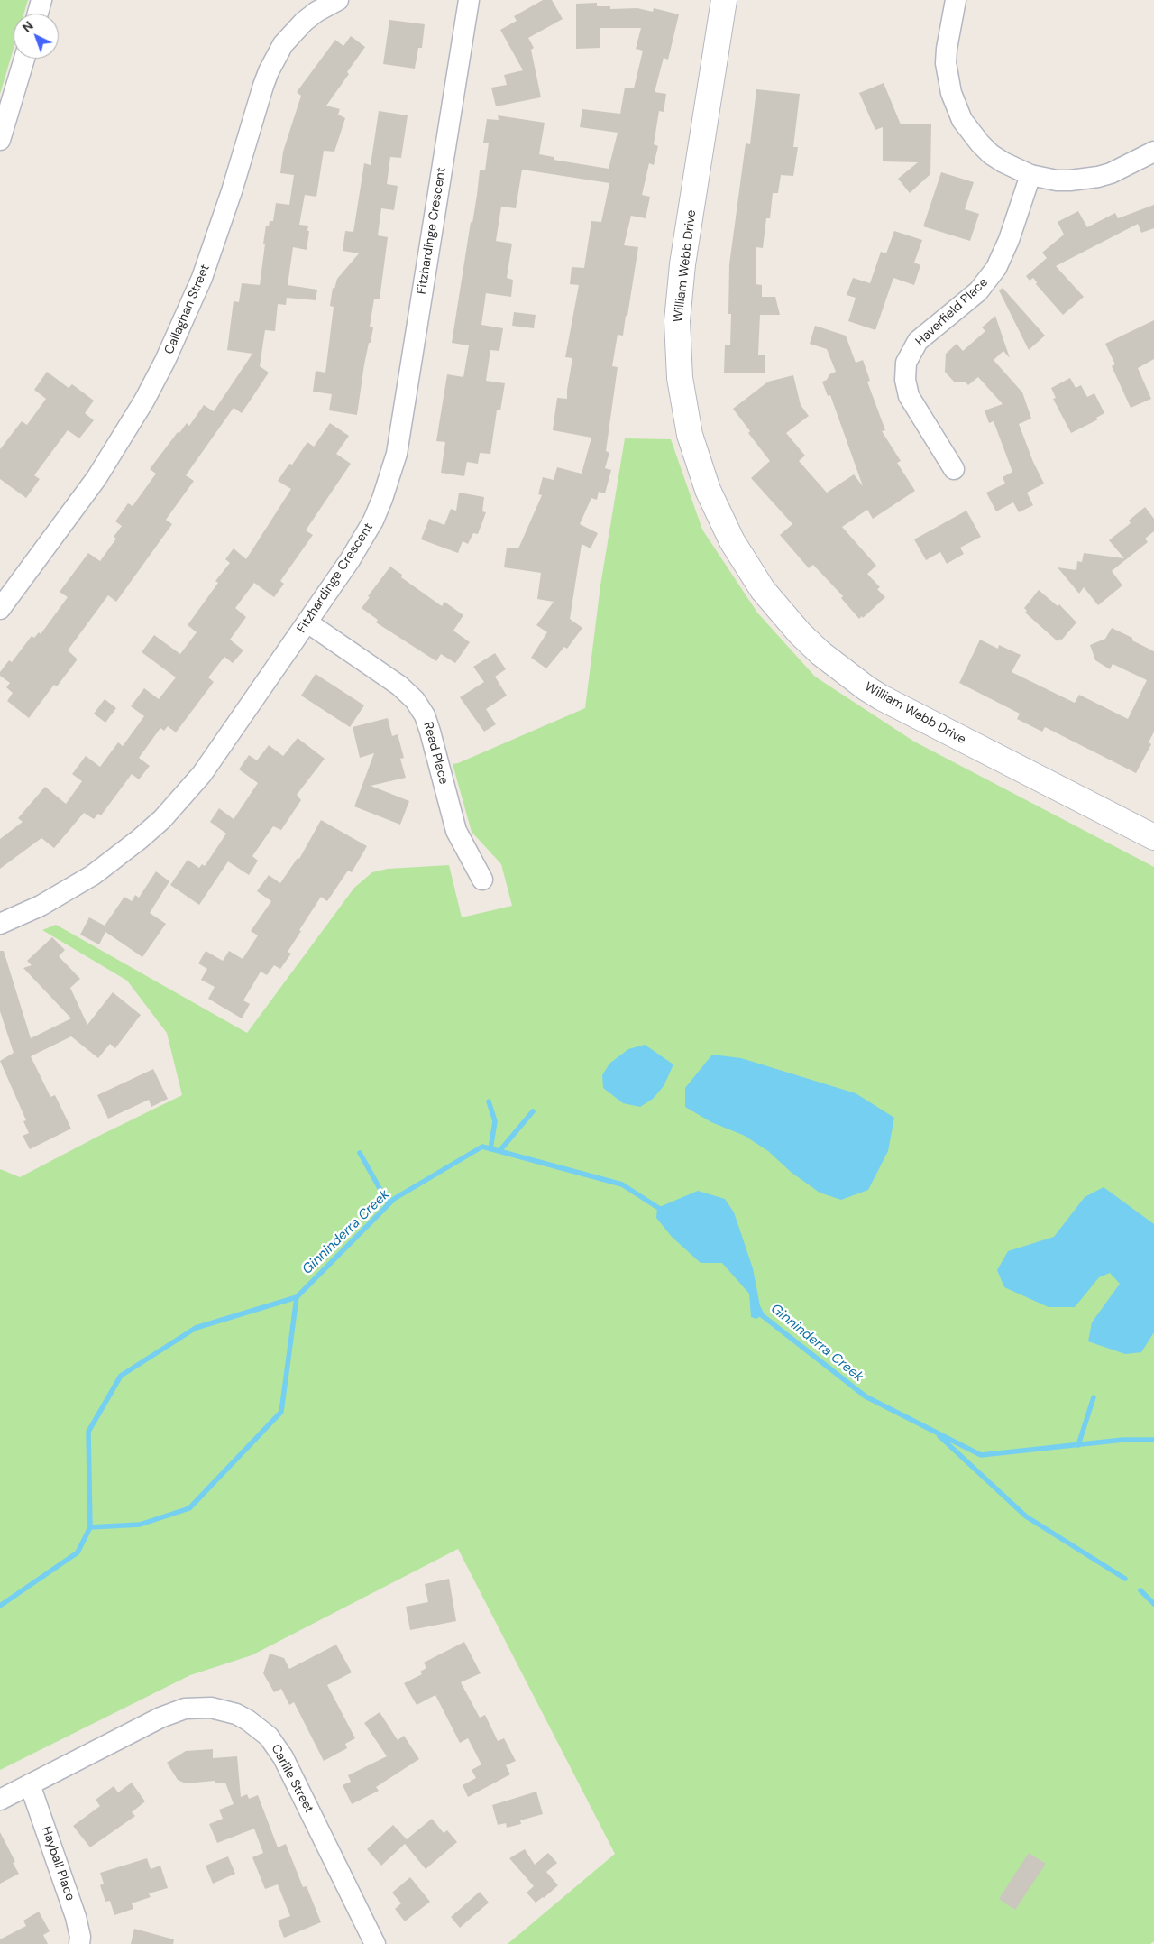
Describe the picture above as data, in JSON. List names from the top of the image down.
{
  "streets": {
    "main road": ["William Webb Drive"],
    "street": [
      "Fitzhardinge Crescent",
      "Callaghan Street",
      "Haverfield Place",
      "Read Place",
      "Carlile Street",
      "Hayball Place"
    ]
  },
  "crossings": [
    ["Fitzhardinge Crescent", "Read Place"],
    ["Carlile Street", "Hayball Place"]
  ],
  "water": ["Ginninderra Creek"],
  "north": "top left"
}
